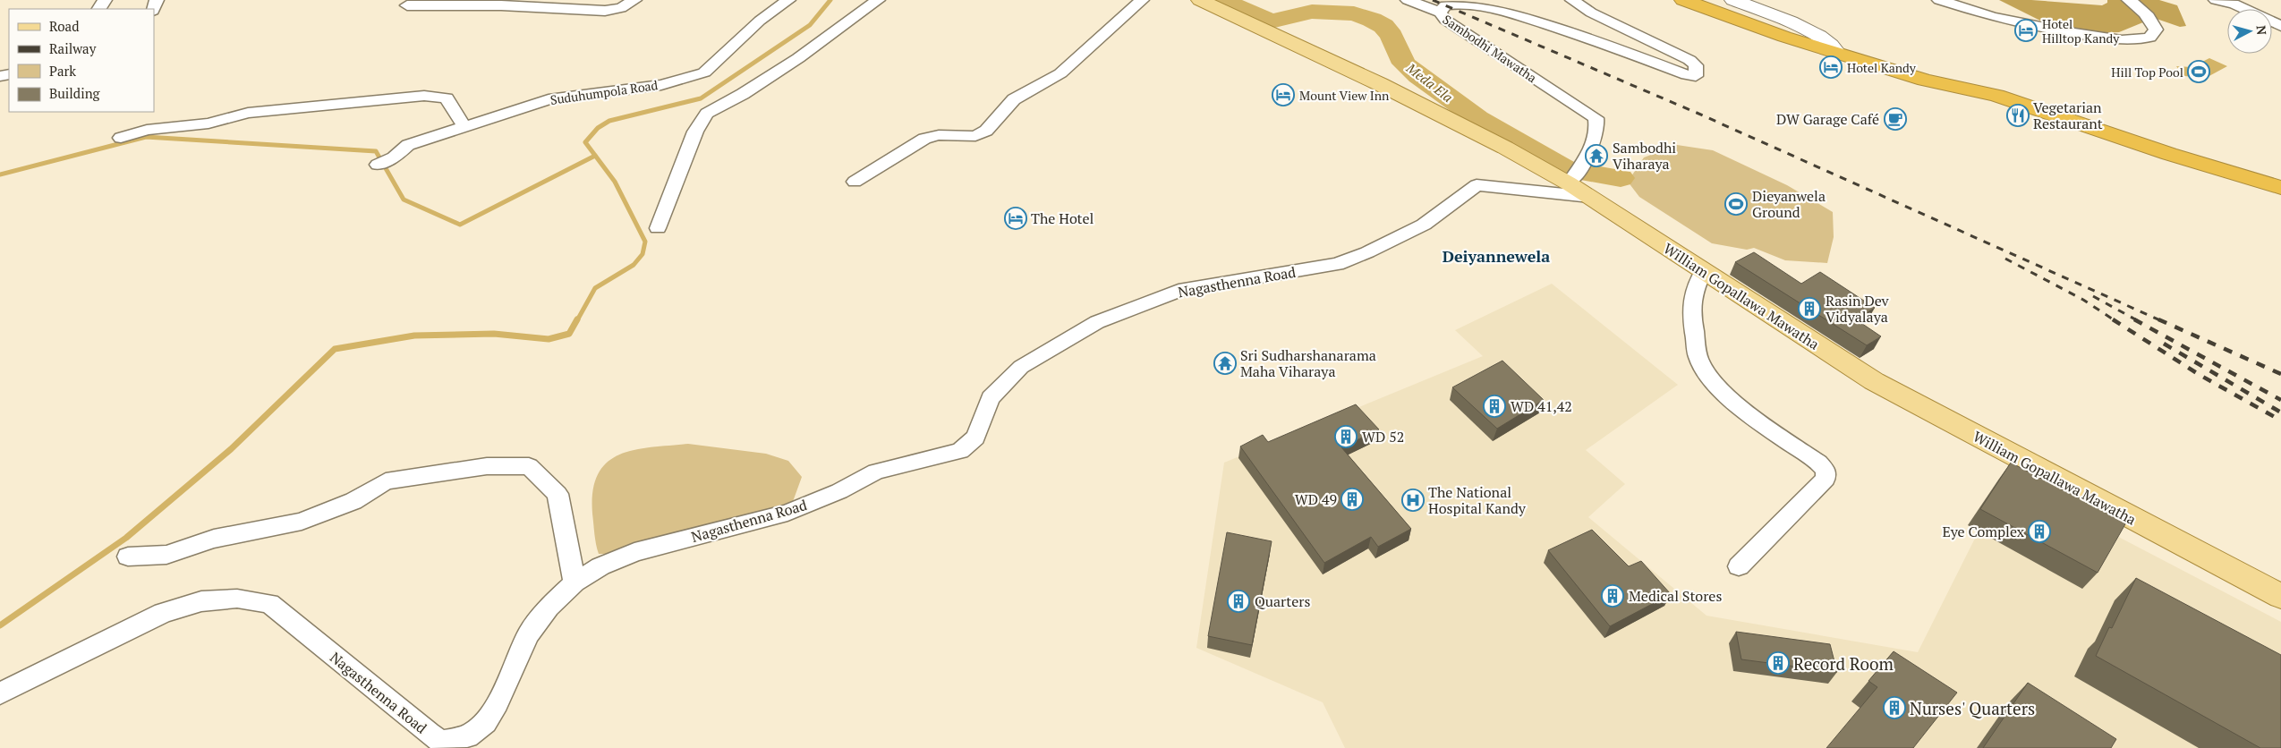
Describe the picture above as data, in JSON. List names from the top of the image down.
{
  "streets": {
    "main road": ["William Gopallawa Mawatha"],
    "street": ["Sambodhi Mawatha", "Suduhumpola Road", "Nagasthenna Road"]
  },
  "crossings": [
    ["Sambodhi Mawatha", "William Gopallawa Mawatha"],
    ["Nagasthenna Road", "William Gopallawa Mawatha"]
  ],
  "districts": ["Deiyannewela"],
  "water": ["Meda Ela"],
  "places": {
    "hotel": [
      "Hotel Hilltop Kandy",
      "Hotel Kandy",
      "Mount View Inn",
      "The Hotel"
    ],
    "sports": ["Hill Top Pool", "Dieyanwela Ground"],
    "restaurant": ["Vegetarian Restaurant"],
    "cafe": ["DW Garage Café"],
    "temple": ["Sambodhi Viharaya", "Sri Sudharshanarama Maha Viharaya"],
    "building": [
      "Rasin Dev Vidyalaya",
      "WD 41,42",
      "WD 52",
      "WD 49",
      "Eye Complex",
      "Medical Stores",
      "Quarters",
      "Record Room",
      "Nurses' Quarters"
    ],
    "hospital": ["The National Hospital Kandy"]
  },
  "legend": [
    "Road",
    "Railway",
    "Park",
    "Building"
  ],
  "north": "right"
}
